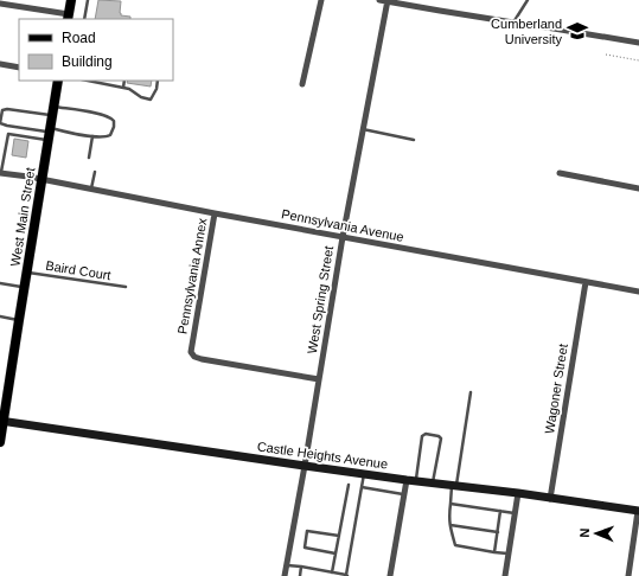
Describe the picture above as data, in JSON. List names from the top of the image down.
{
  "streets": {
    "main road": ["West Main Street"],
    "street": [
      "Pennsylvania Avenue",
      "Pennsylvania Annex",
      "West Spring Street",
      "Wagoner Street",
      "Castle Heights Avenue"
    ],
    "lane": ["Baird Court"]
  },
  "crossings": [
    ["West Main Street", "Pennsylvania Avenue"],
    ["West Main Street", "Baird Court"],
    ["West Main Street", "Castle Heights Avenue"],
    ["Pennsylvania Avenue", "Pennsylvania Annex"],
    ["Pennsylvania Avenue", "West Spring Street"],
    ["Pennsylvania Avenue", "Wagoner Street"],
    ["Pennsylvania Annex", "West Spring Street"],
    ["West Spring Street", "Castle Heights Avenue"],
    ["Wagoner Street", "Castle Heights Avenue"]
  ],
  "places": {
    "school or university": ["Cumberland University"]
  },
  "legend": ["Road", "Building"],
  "north": "left"
}
